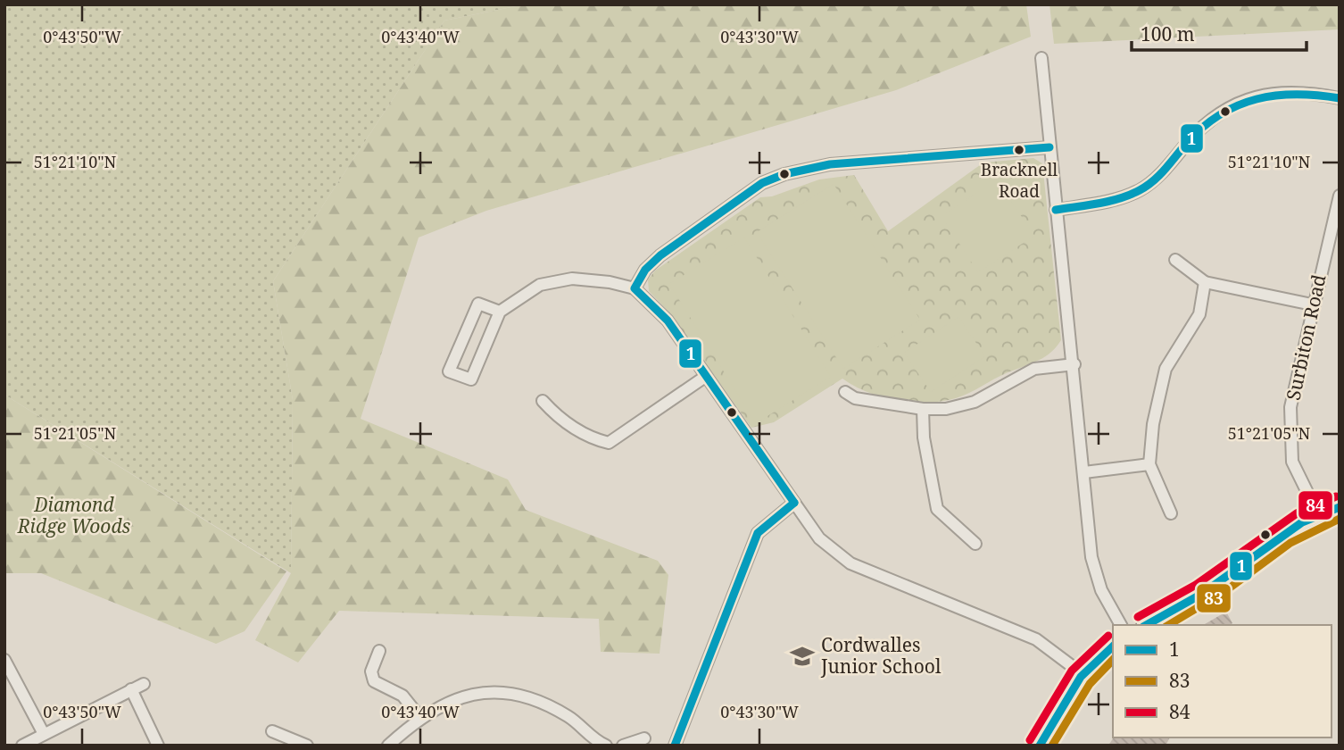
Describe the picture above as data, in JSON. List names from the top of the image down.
{
  "streets": {
    "street": ["Surbiton Road"]
  },
  "parks": ["Diamond Ridge Woods"],
  "places": {
    "other": ["Bracknell Road"],
    "school or university": ["Cordwalles Junior School"]
  },
  "lines": ["transit line 1", "transit line 84", "transit line 83"],
  "legend": ["1", "83", "84"],
  "scale_bar": "100 m",
  "coordinates": [
    "0°43'50\"W",
    "0°43'40\"W",
    "0°43'30\"W",
    "51°21'10\"N",
    "51°21'05\"N"
  ]
}
